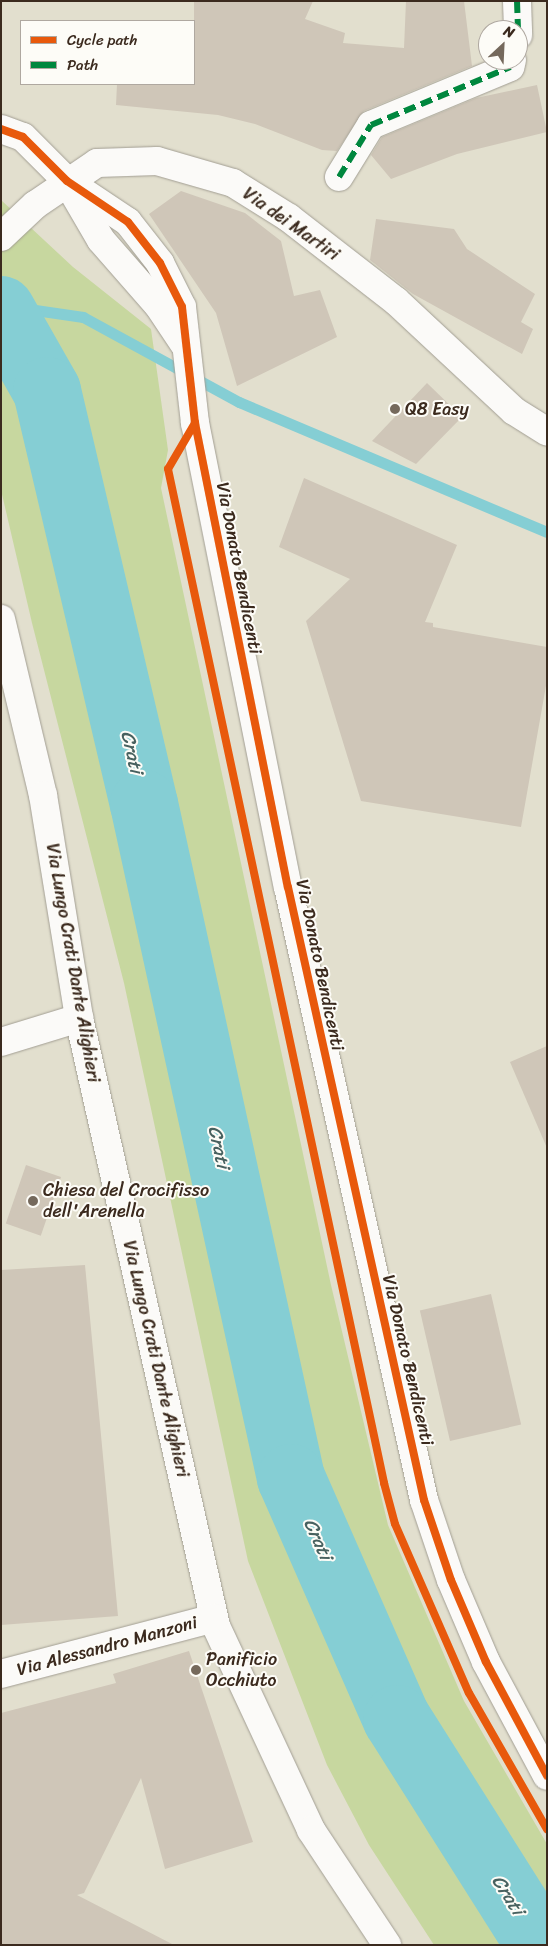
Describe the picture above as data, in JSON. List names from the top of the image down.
{
  "streets": {
    "street": [
      "Via dei Martiri",
      "Via Donato Bendicenti",
      "Via Lungo Crati Dante Alighieri",
      "Via Alessandro Manzoni"
    ]
  },
  "crossings": [
    ["Via dei Martiri", "Via Donato Bendicenti"],
    ["Via Lungo Crati Dante Alighieri", "Via Alessandro Manzoni"]
  ],
  "water": ["Crati"],
  "places": ["Q8 Easy", "Chiesa del Crocifisso dell'Arenella", "Panificio Occhiuto"],
  "legend": ["Cycle path", "Path"],
  "north": "top right"
}
